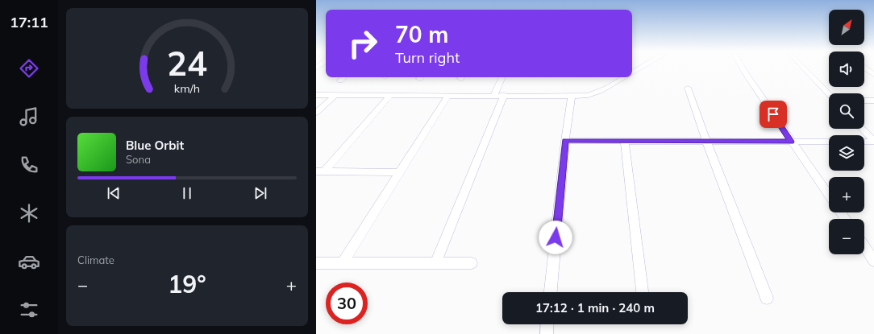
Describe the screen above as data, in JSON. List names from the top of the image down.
{
  "north": "top right",
  "page": {
    "tabs": "17:11",
    "map_buttons": ["+", "−"],
    "turn": ["70 m", "Turn right"],
    "song": ["Blue Orbit", "Sona"],
    "tile": "Climate",
    "heat": ["−", "19°", "+"],
    "limit": "30",
    "trip": "17:12 · 1 min · 240 m",
    "gauge": ["24", "km/h"]
  }
}
